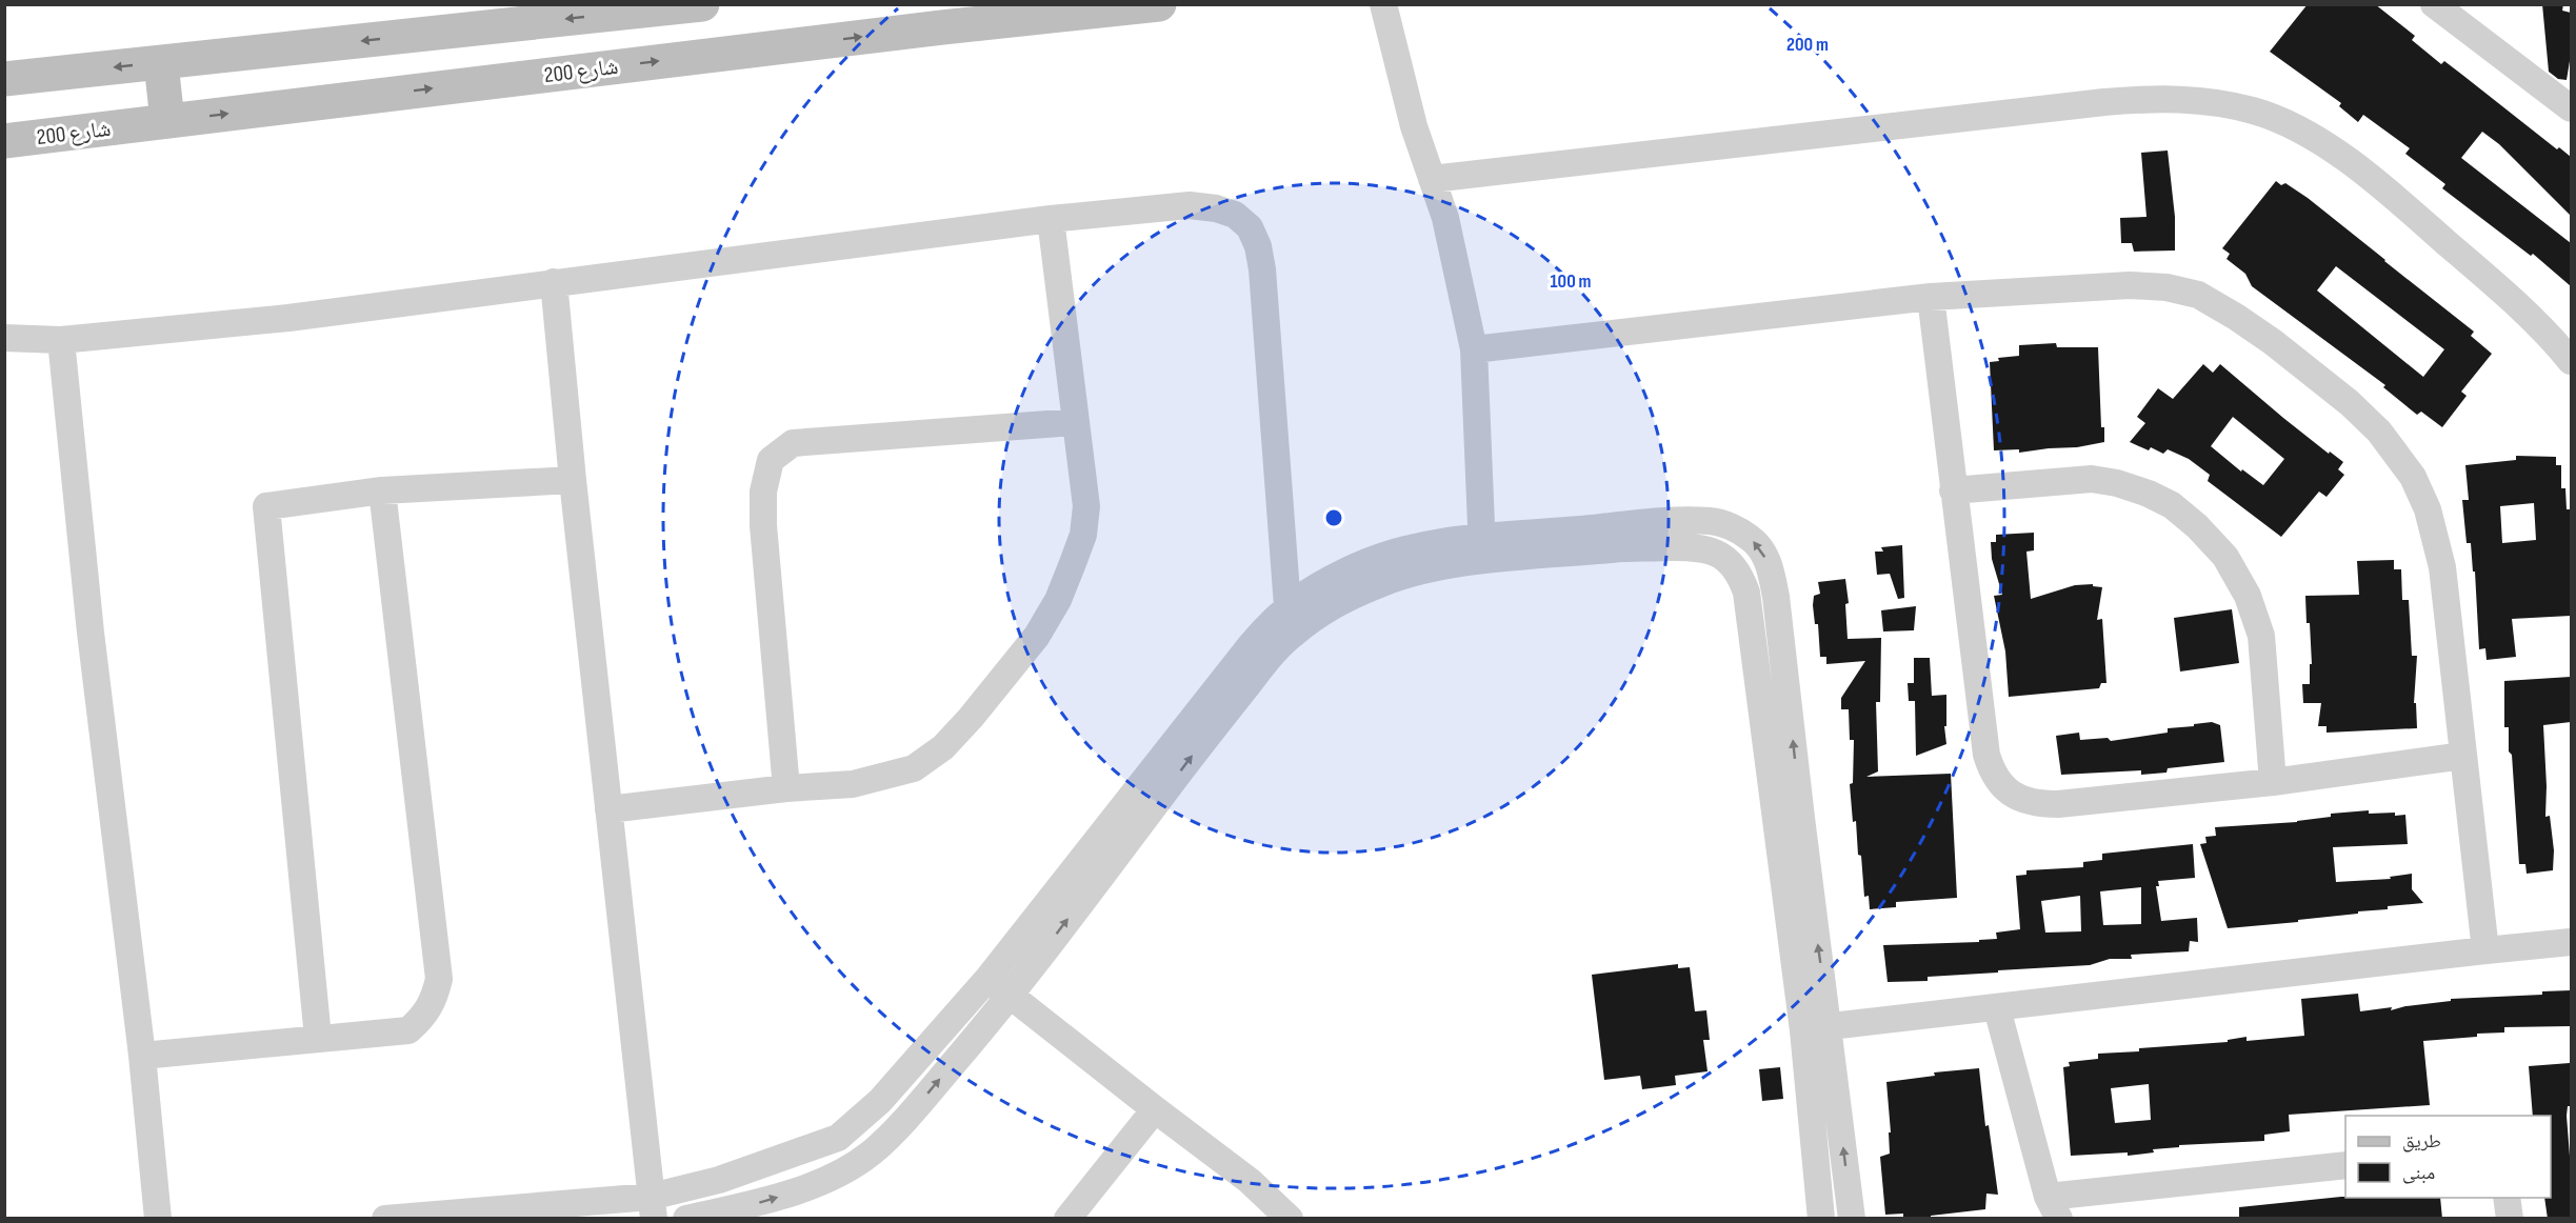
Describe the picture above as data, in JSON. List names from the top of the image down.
{
  "streets": {
    "street": ["شارع 200"]
  },
  "legend": ["طريق", "مبنى"],
  "rings": ["200 m", "100 m"]
}
